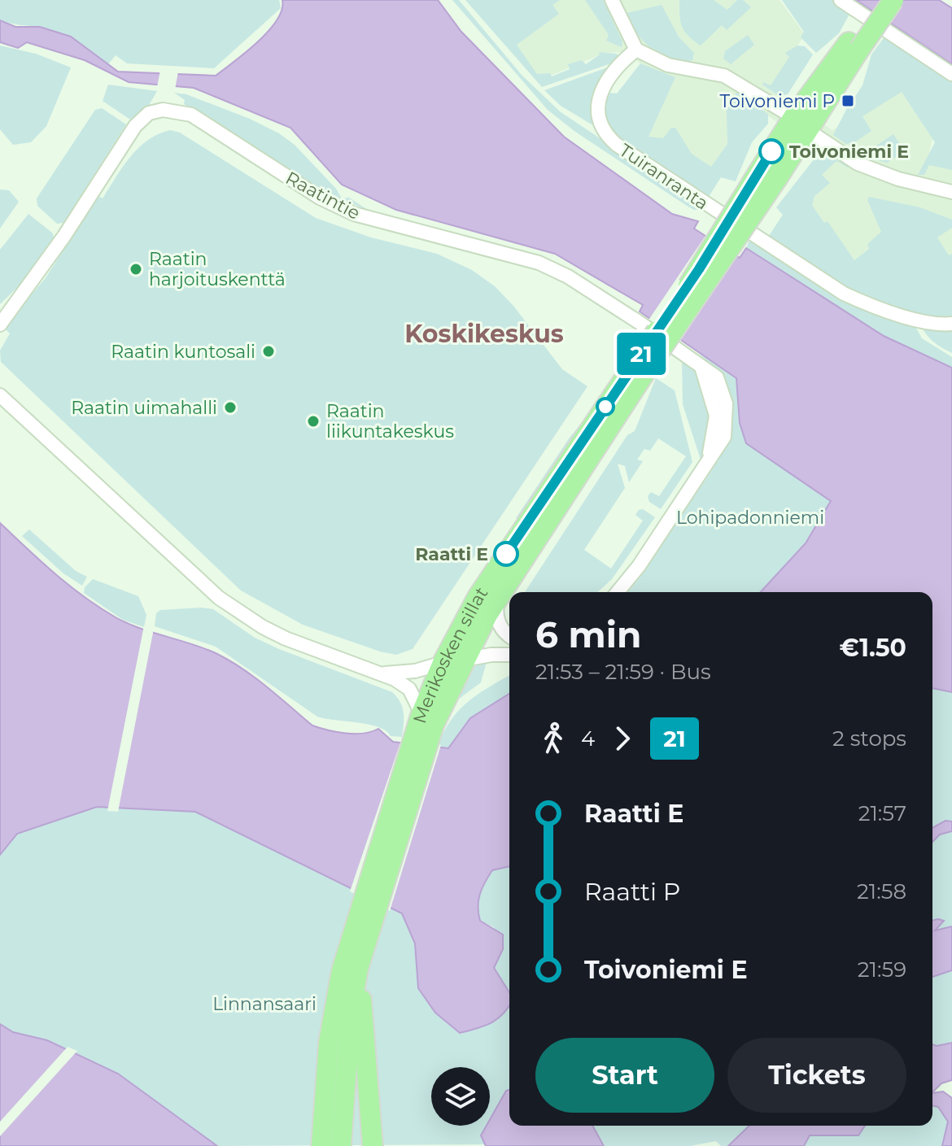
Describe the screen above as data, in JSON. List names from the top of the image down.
{
  "streets": {
    "main road": ["Merikosken sillat"],
    "street": ["Tuiranranta", "Raatintie"]
  },
  "districts": ["Koskikeskus"],
  "parks": ["Lohipadonniemi", "Linnansaari"],
  "places": {
    "transit": ["Toivoniemi P"],
    "other": [
      "Toivoniemi E",
      "Raatin harjoituskenttä",
      "Raatin kuntosali",
      "Raatin uimahalli",
      "Raatin liikuntakeskus",
      "Raatti E"
    ]
  },
  "lines": ["bus line 21"],
  "page": {
    "on_map": "21",
    "heading": ["6 min", "21:53 – 21:59 · Bus", "€1.50"],
    "legs": ["4", "21", "2 stops"],
    "list": [
      {
        "name": "Raatti E",
        "value": "21:57"
      },
      {
        "name": "Raatti P",
        "value": "21:58"
      },
      {
        "name": "Toivoniemi E",
        "value": "21:59"
      }
    ],
    "buttons": ["Start", "Tickets"]
  }
}
